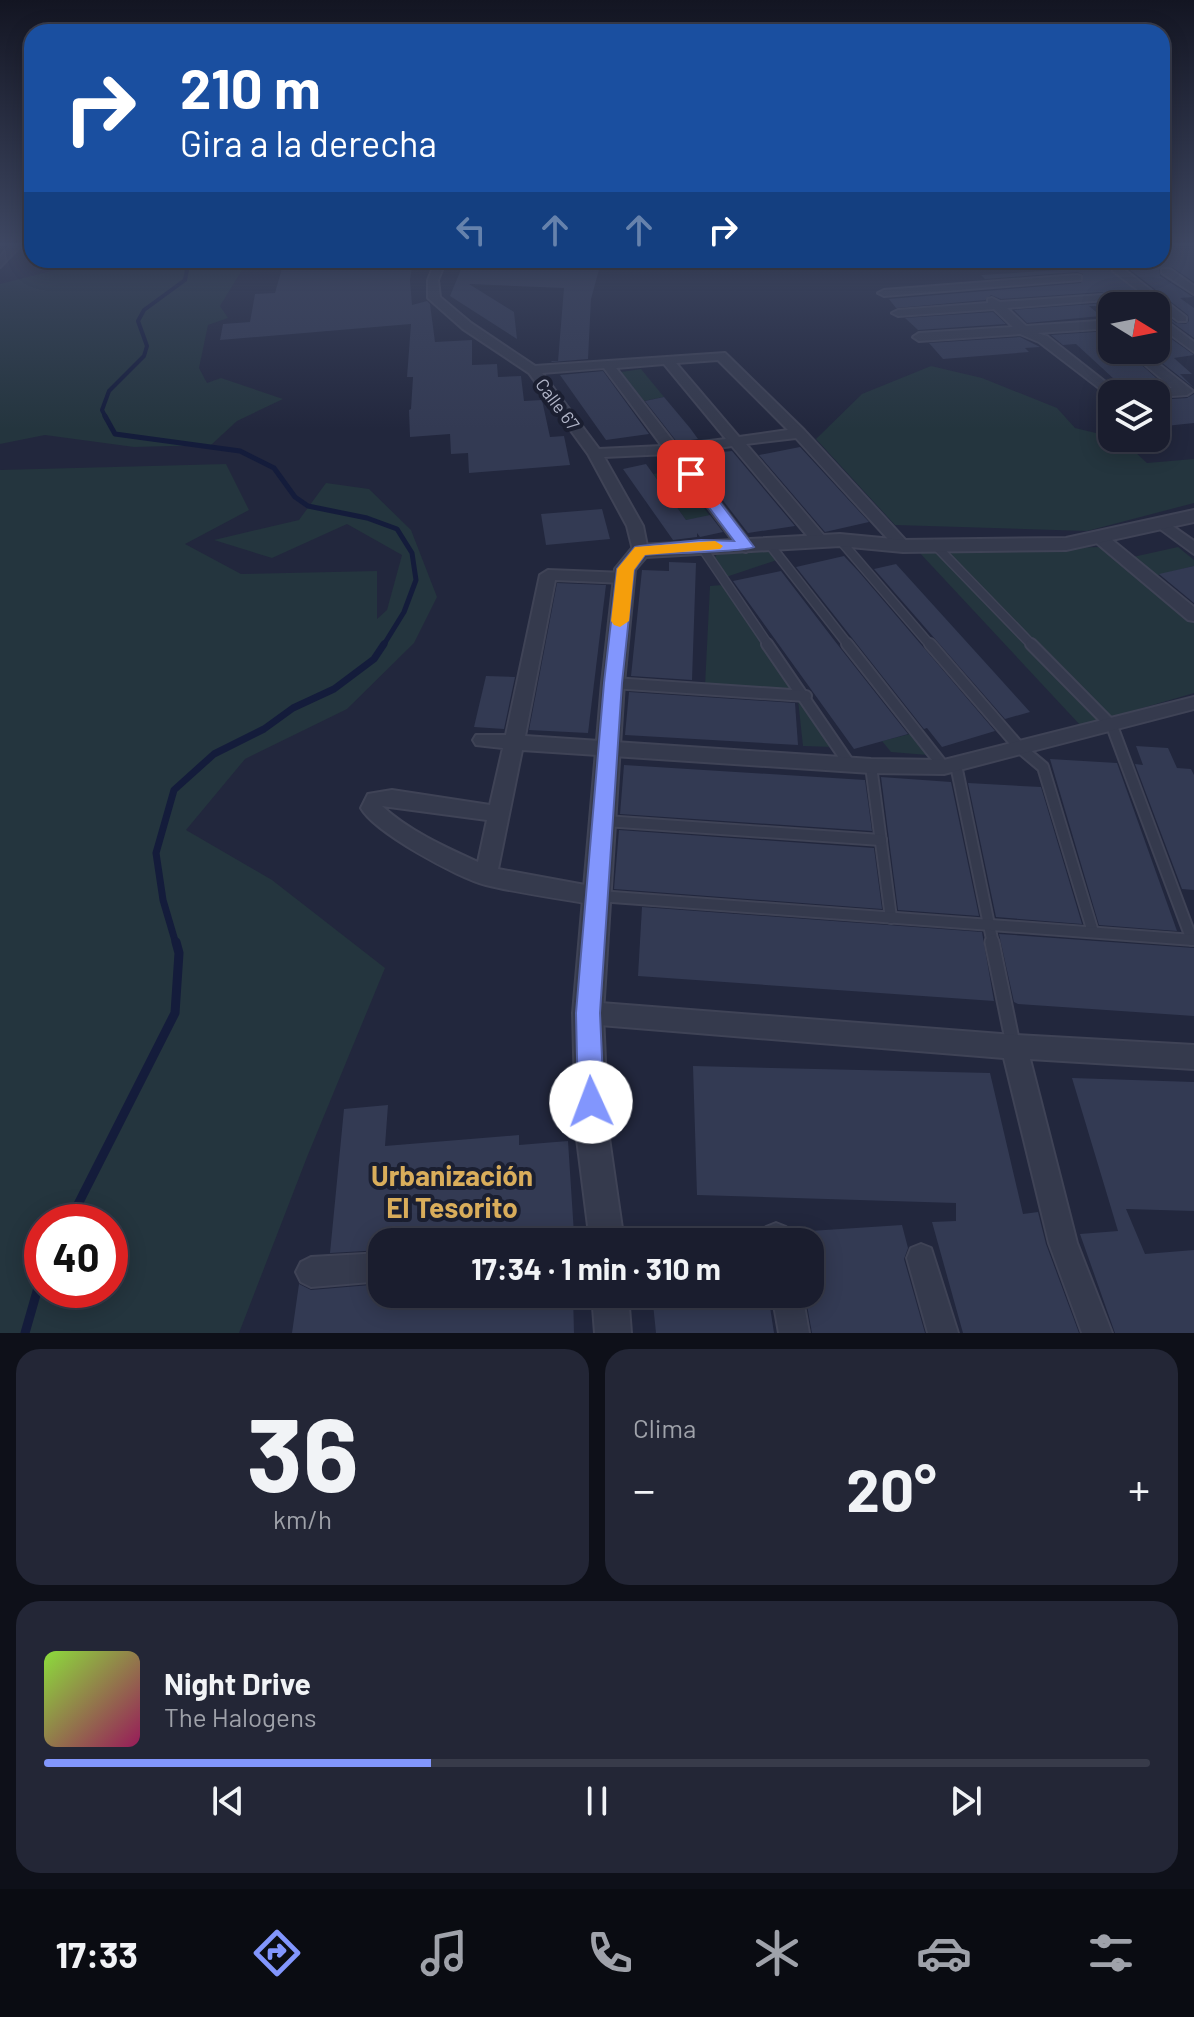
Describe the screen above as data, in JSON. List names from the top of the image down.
{
  "streets": {
    "street": ["Calle 67"]
  },
  "districts": ["Urbanización El Tesorito"],
  "north": "right",
  "page": {
    "turn": ["210 m", "Gira a la derecha"],
    "limit": "40",
    "trip": "17:34 · 1 min · 310 m",
    "tile": [
      ["36", "km/h"],
      "Clima"
    ],
    "heat": ["−", "20°", "+"],
    "song": ["Night Drive", "The Halogens"],
    "tabs": "17:33"
  }
}
